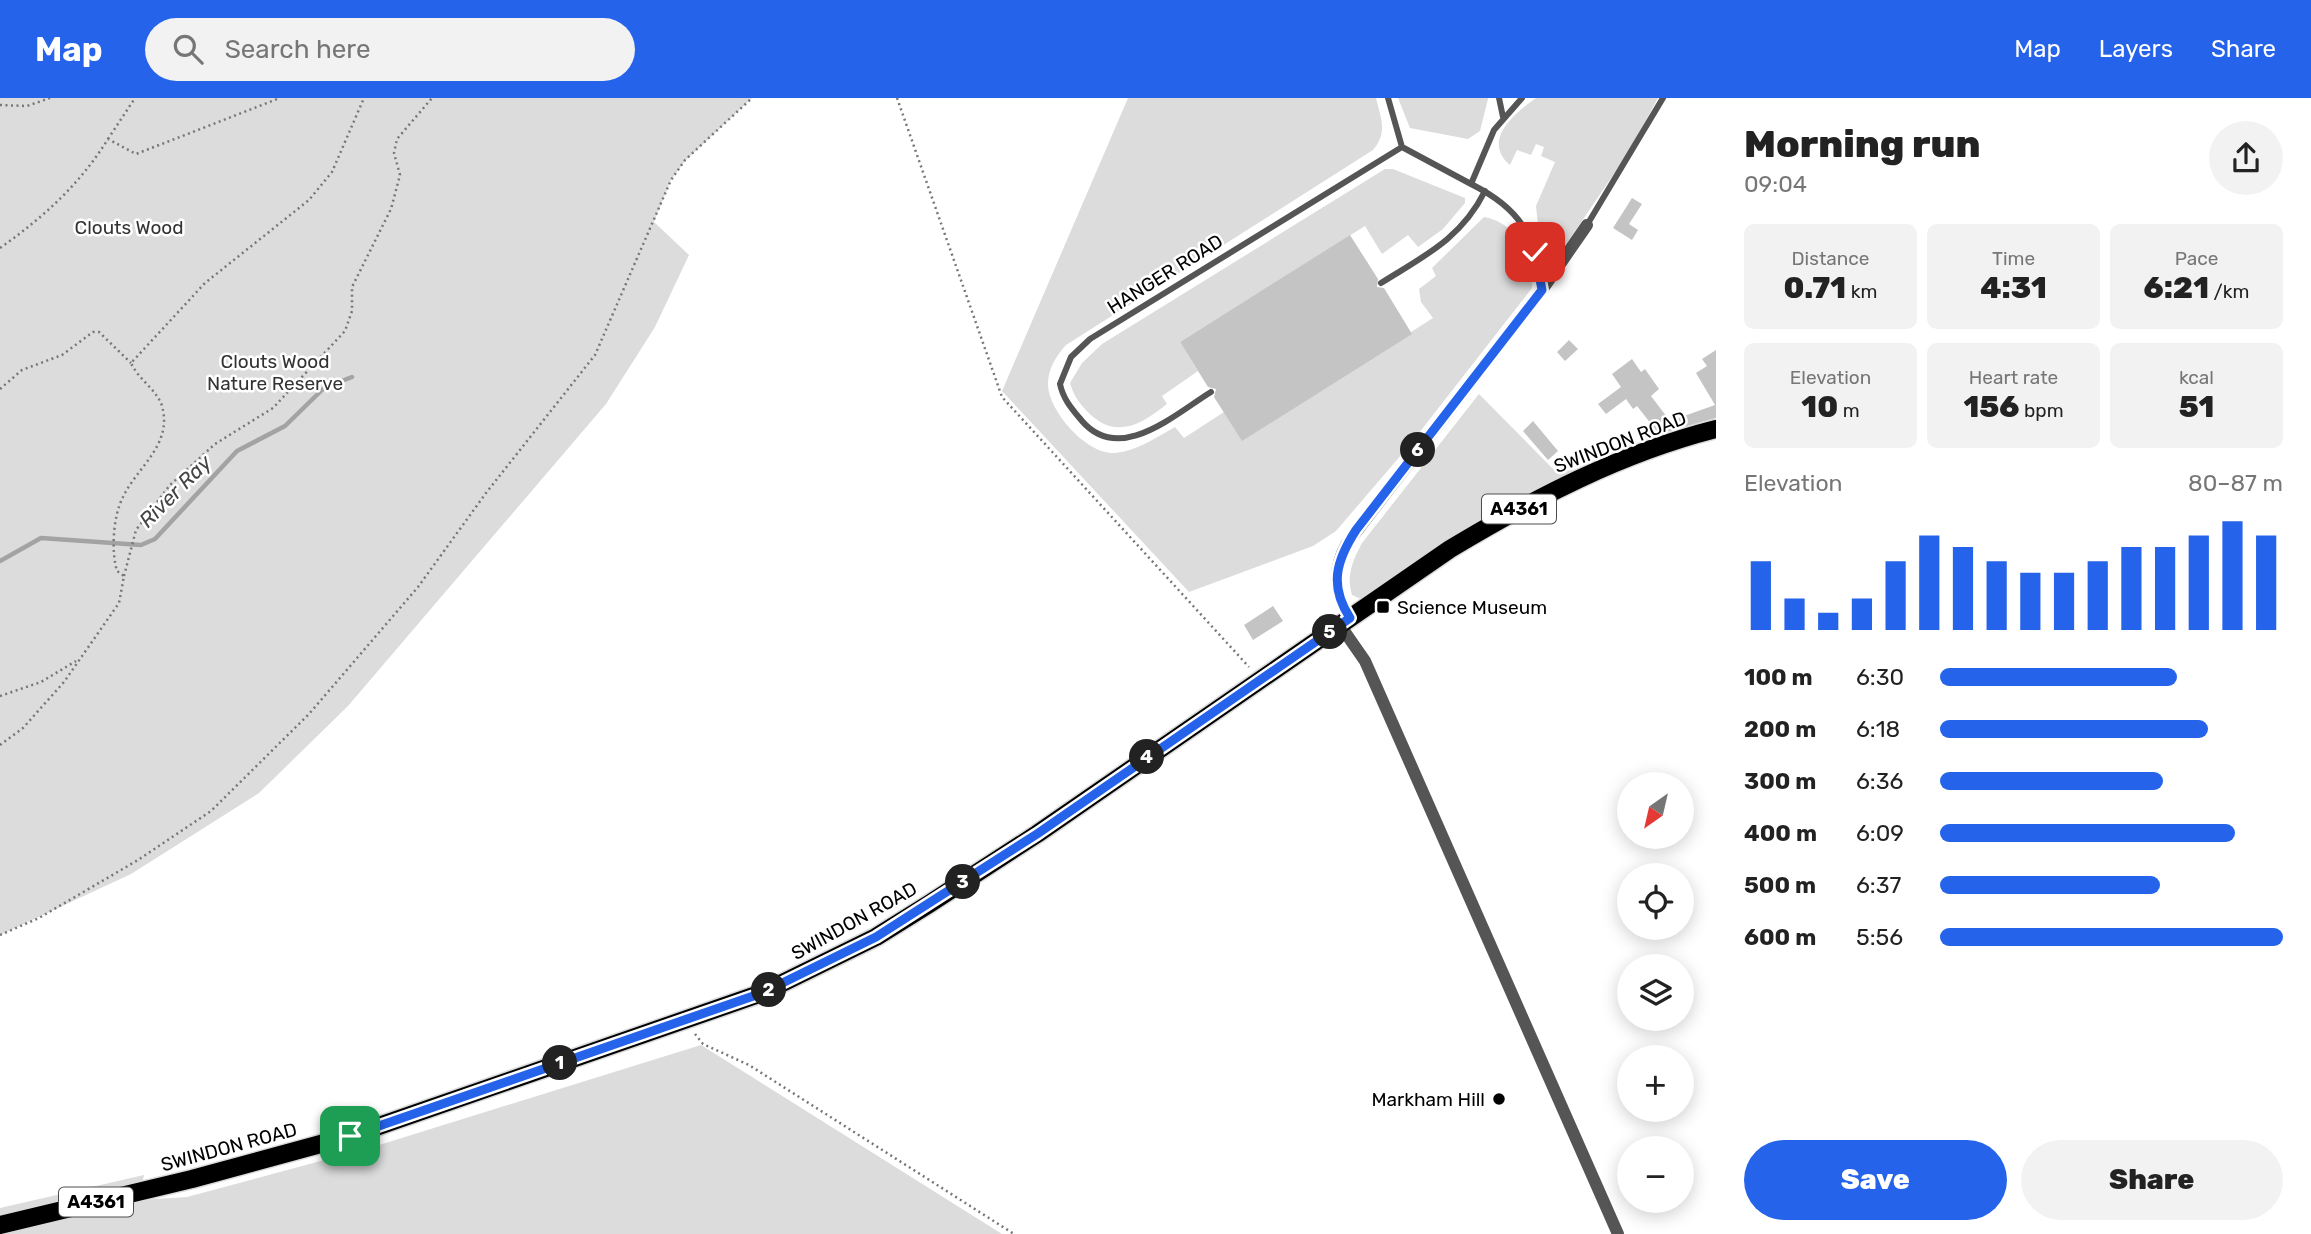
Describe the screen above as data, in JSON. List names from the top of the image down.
{
  "streets": {
    "main road": ["SWINDON ROAD", "A4361"],
    "lane": ["HANGER ROAD"]
  },
  "water": ["River Ray"],
  "parks": ["Clouts Wood", "Clouts Wood Nature Reserve"],
  "places": {
    "transit": ["Science Museum"],
    "other": ["Markham Hill"]
  },
  "north": "bottom left",
  "page": {
    "header": "Map",
    "search": "Search here",
    "nav": ["Map", "Layers", "Share"],
    "heading": ["Morning run", "09:04"],
    "stats": [
      ["Distance", "0.71 km"],
      ["Time", "4:31"],
      ["Pace", "6:21 /km"],
      ["Elevation", "10 m"],
      ["Heart rate", "156 bpm"],
      ["kcal", "51"]
    ],
    "pins": [
      "6",
      "5",
      "4",
      "3",
      "2",
      "1"
    ],
    "chart": ["Elevation", "80–87 m"],
    "list": [
      {
        "name": "100 m",
        "note": "6:30"
      },
      {
        "name": "200 m",
        "note": "6:18"
      },
      {
        "name": "300 m",
        "note": "6:36"
      },
      {
        "name": "400 m",
        "note": "6:09"
      },
      {
        "name": "500 m",
        "note": "6:37"
      },
      {
        "name": "600 m",
        "note": "5:56"
      }
    ],
    "map_buttons": ["+", "−"],
    "buttons": ["Save", "Share"]
  }
}
